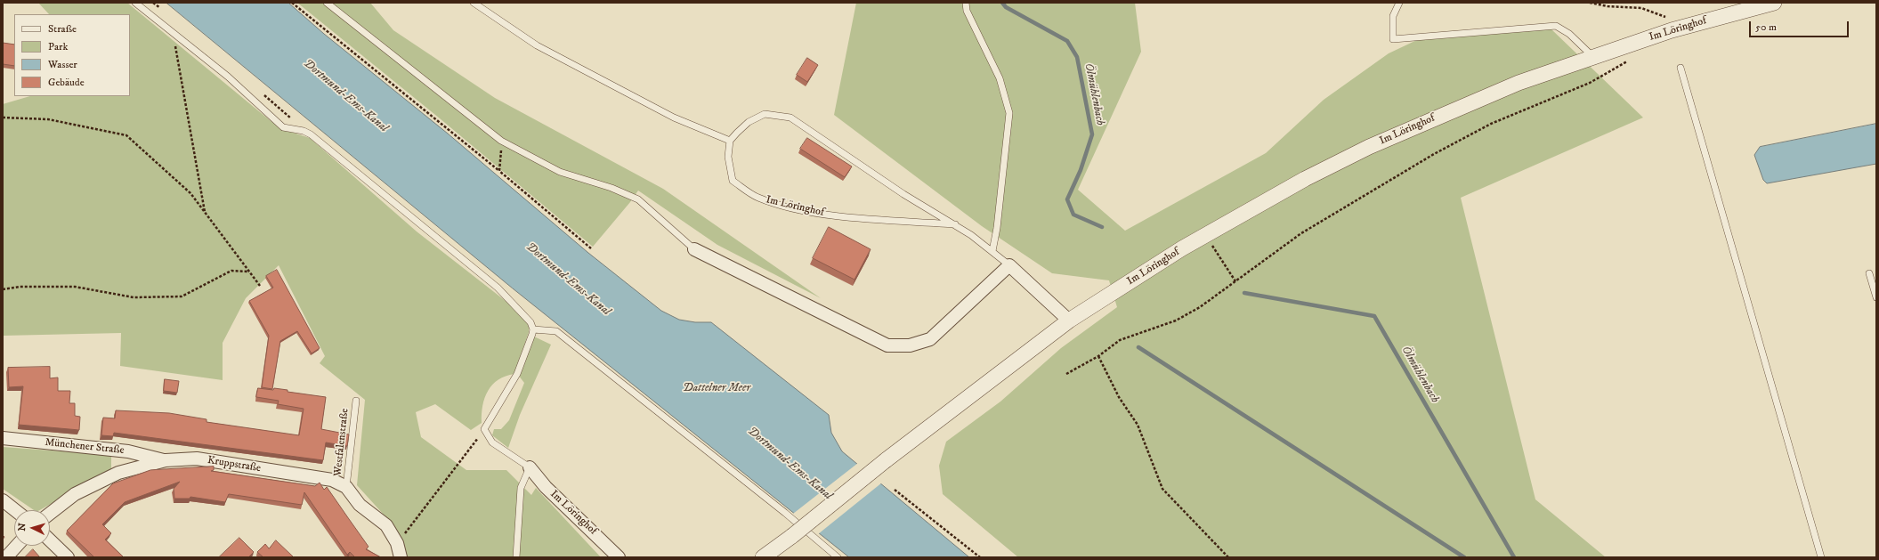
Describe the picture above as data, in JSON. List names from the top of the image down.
{
  "streets": {
    "street": ["Im Löringhof", "Münchener Straße", "Kruppstraße"],
    "lane": ["Westfalenstraße"]
  },
  "crossings": [
    ["Westfalenstraße", "Kruppstraße"],
    ["Münchener Straße", "Kruppstraße"]
  ],
  "water": ["Ölmühlenbach", "Dortmund-Ems-Kanal", "Dattelner Meer"],
  "legend": [
    "Straße",
    "Park",
    "Wasser",
    "Gebäude"
  ],
  "scale_bar": "50 m",
  "north": "left"
}
